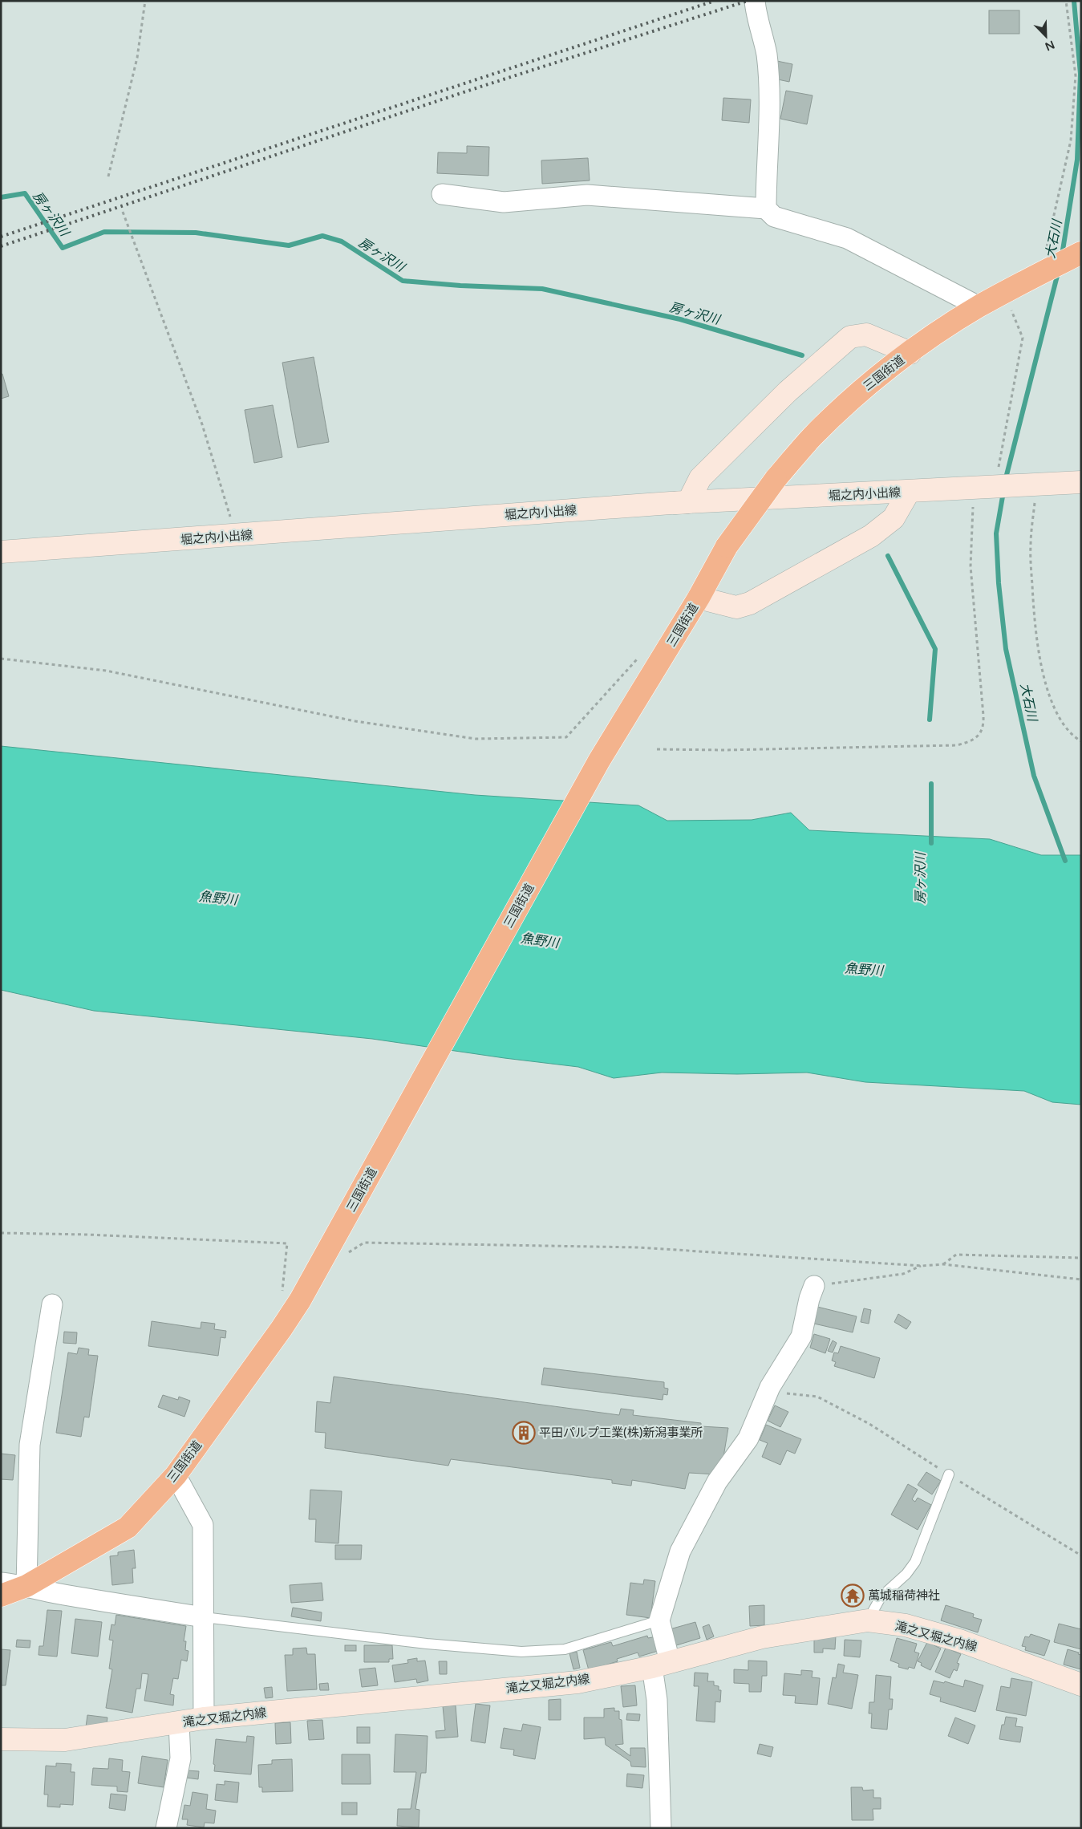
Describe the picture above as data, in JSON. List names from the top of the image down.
{
  "streets": {
    "highway": ["三国街道"],
    "main road": ["堀之内小出線", "滝之又堀之内線"]
  },
  "water": ["房ヶ沢川", "大石川", "魚野川"],
  "places": {
    "building": ["平田パルプ工業(株)新潟事業所"],
    "temple": ["萬城稲荷神社"]
  },
  "north": "bottom right"
}
